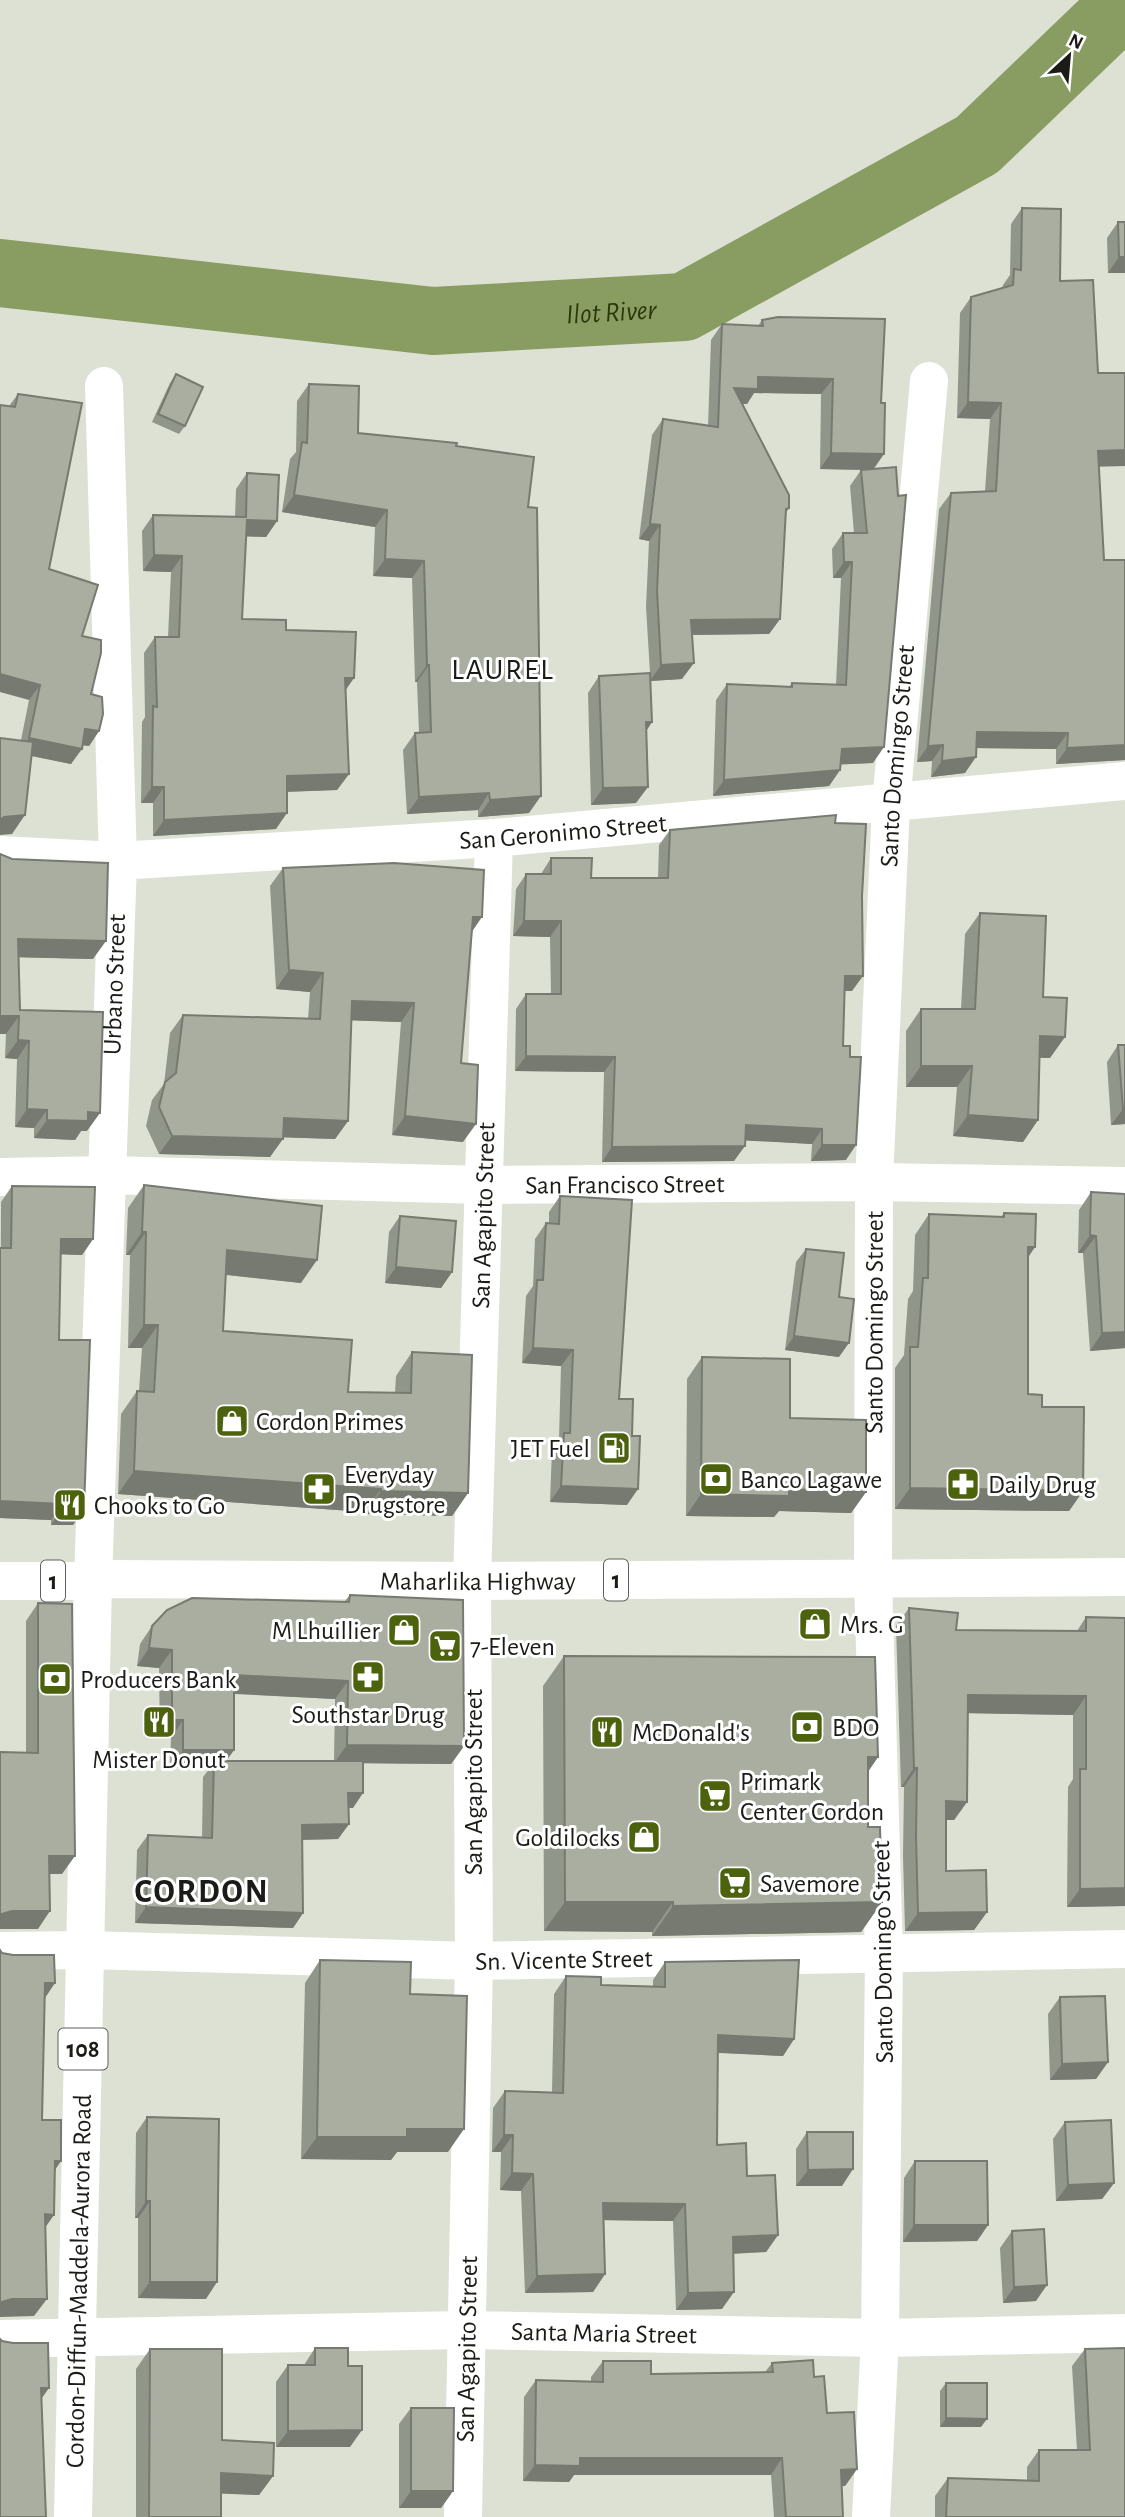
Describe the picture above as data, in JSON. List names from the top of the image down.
{
  "streets": {
    "main road": [
      "Santo Domingo Street",
      "San Geronimo Street",
      "Urbano Street",
      "San Francisco Street",
      "San Agapito Street",
      "Maharlika Highway",
      "1",
      "Sn. Vicente Street",
      "108",
      "Cordon-Diffun-Maddela-Aurora Road",
      "Santa Maria Street"
    ]
  },
  "crossings": [
    ["Santo Domingo Street", "San Geronimo Street"],
    ["Santo Domingo Street", "San Francisco Street"],
    ["Santo Domingo Street", "Maharlika Highway"],
    ["Santo Domingo Street", "Sn. Vicente Street"],
    ["Santo Domingo Street", "Santa Maria Street"],
    ["San Geronimo Street", "Urbano Street"],
    ["San Geronimo Street", "San Agapito Street"],
    ["Urbano Street", "San Francisco Street"],
    ["Urbano Street", "Maharlika Highway"],
    ["Urbano Street", "Cordon-Diffun-Maddela-Aurora Road"],
    ["San Francisco Street", "San Agapito Street"],
    ["San Agapito Street", "Maharlika Highway"],
    ["San Agapito Street", "Sn. Vicente Street"],
    ["San Agapito Street", "Santa Maria Street"],
    ["Maharlika Highway", "Cordon-Diffun-Maddela-Aurora Road"],
    ["Sn. Vicente Street", "Cordon-Diffun-Maddela-Aurora Road"],
    ["Cordon-Diffun-Maddela-Aurora Road", "Santa Maria Street"]
  ],
  "districts": ["LAUREL", "CORDON"],
  "water": ["Ilot River"],
  "places": {
    "shop": [
      "Cordon Primes",
      "Mrs. G",
      "M Lhuillier",
      "Goldilocks"
    ],
    "fuel station": ["JET Fuel"],
    "bank": ["Banco Lagawe", "Producers Bank", "BDO"],
    "pharmacy": ["Daily Drug", "Everyday Drugstore", "Southstar Drug"],
    "restaurant": ["Chooks to Go", "Mister Donut", "McDonald's"],
    "supermarket": ["7-Eleven", "Primark Center Cordon", "Savemore"]
  },
  "north": "top right"
}
